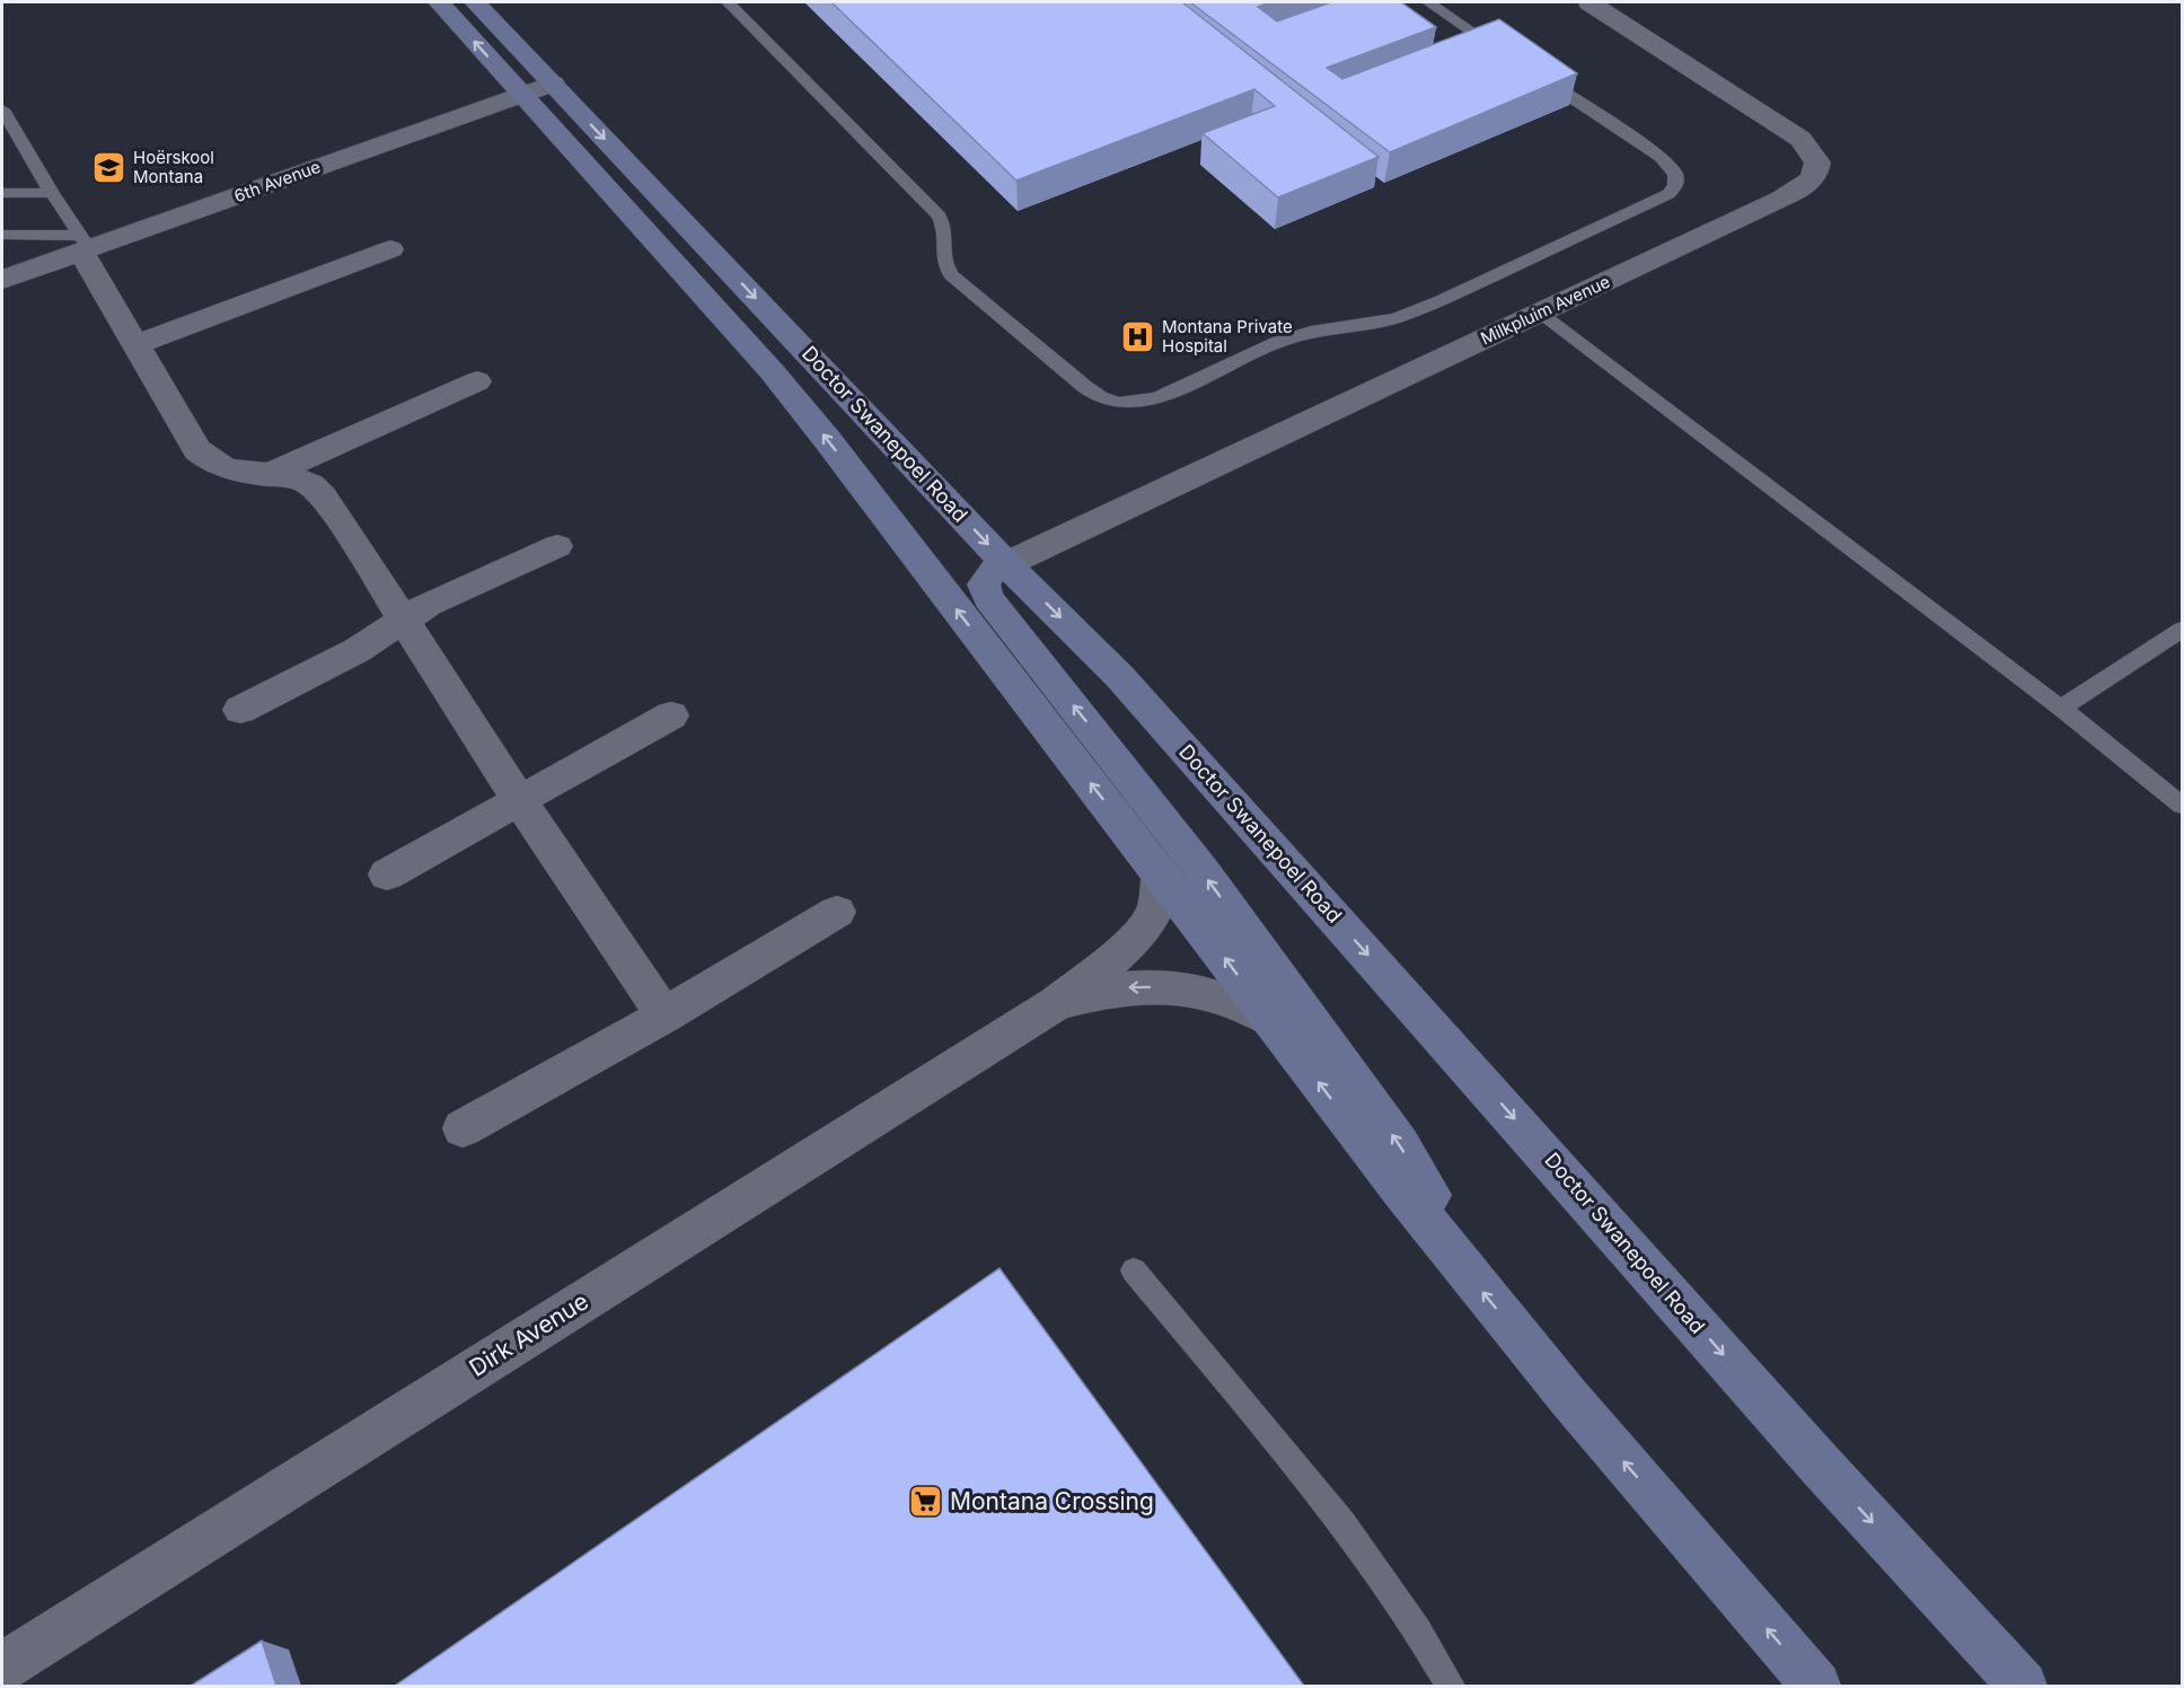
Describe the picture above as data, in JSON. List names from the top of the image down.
{
  "streets": {
    "main road": ["Doctor Swanepoel Road"],
    "street": ["6th Avenue", "Milkpluim Avenue", "Dirk Avenue"]
  },
  "crossings": [
    ["6th Avenue", "Doctor Swanepoel Road"],
    ["Milkpluim Avenue", "Doctor Swanepoel Road"],
    ["Doctor Swanepoel Road", "Dirk Avenue"]
  ],
  "places": {
    "school or university": ["Hoërskool Montana"],
    "hospital": ["Montana Private Hospital"],
    "supermarket": ["Montana Crossing"]
  }
}
